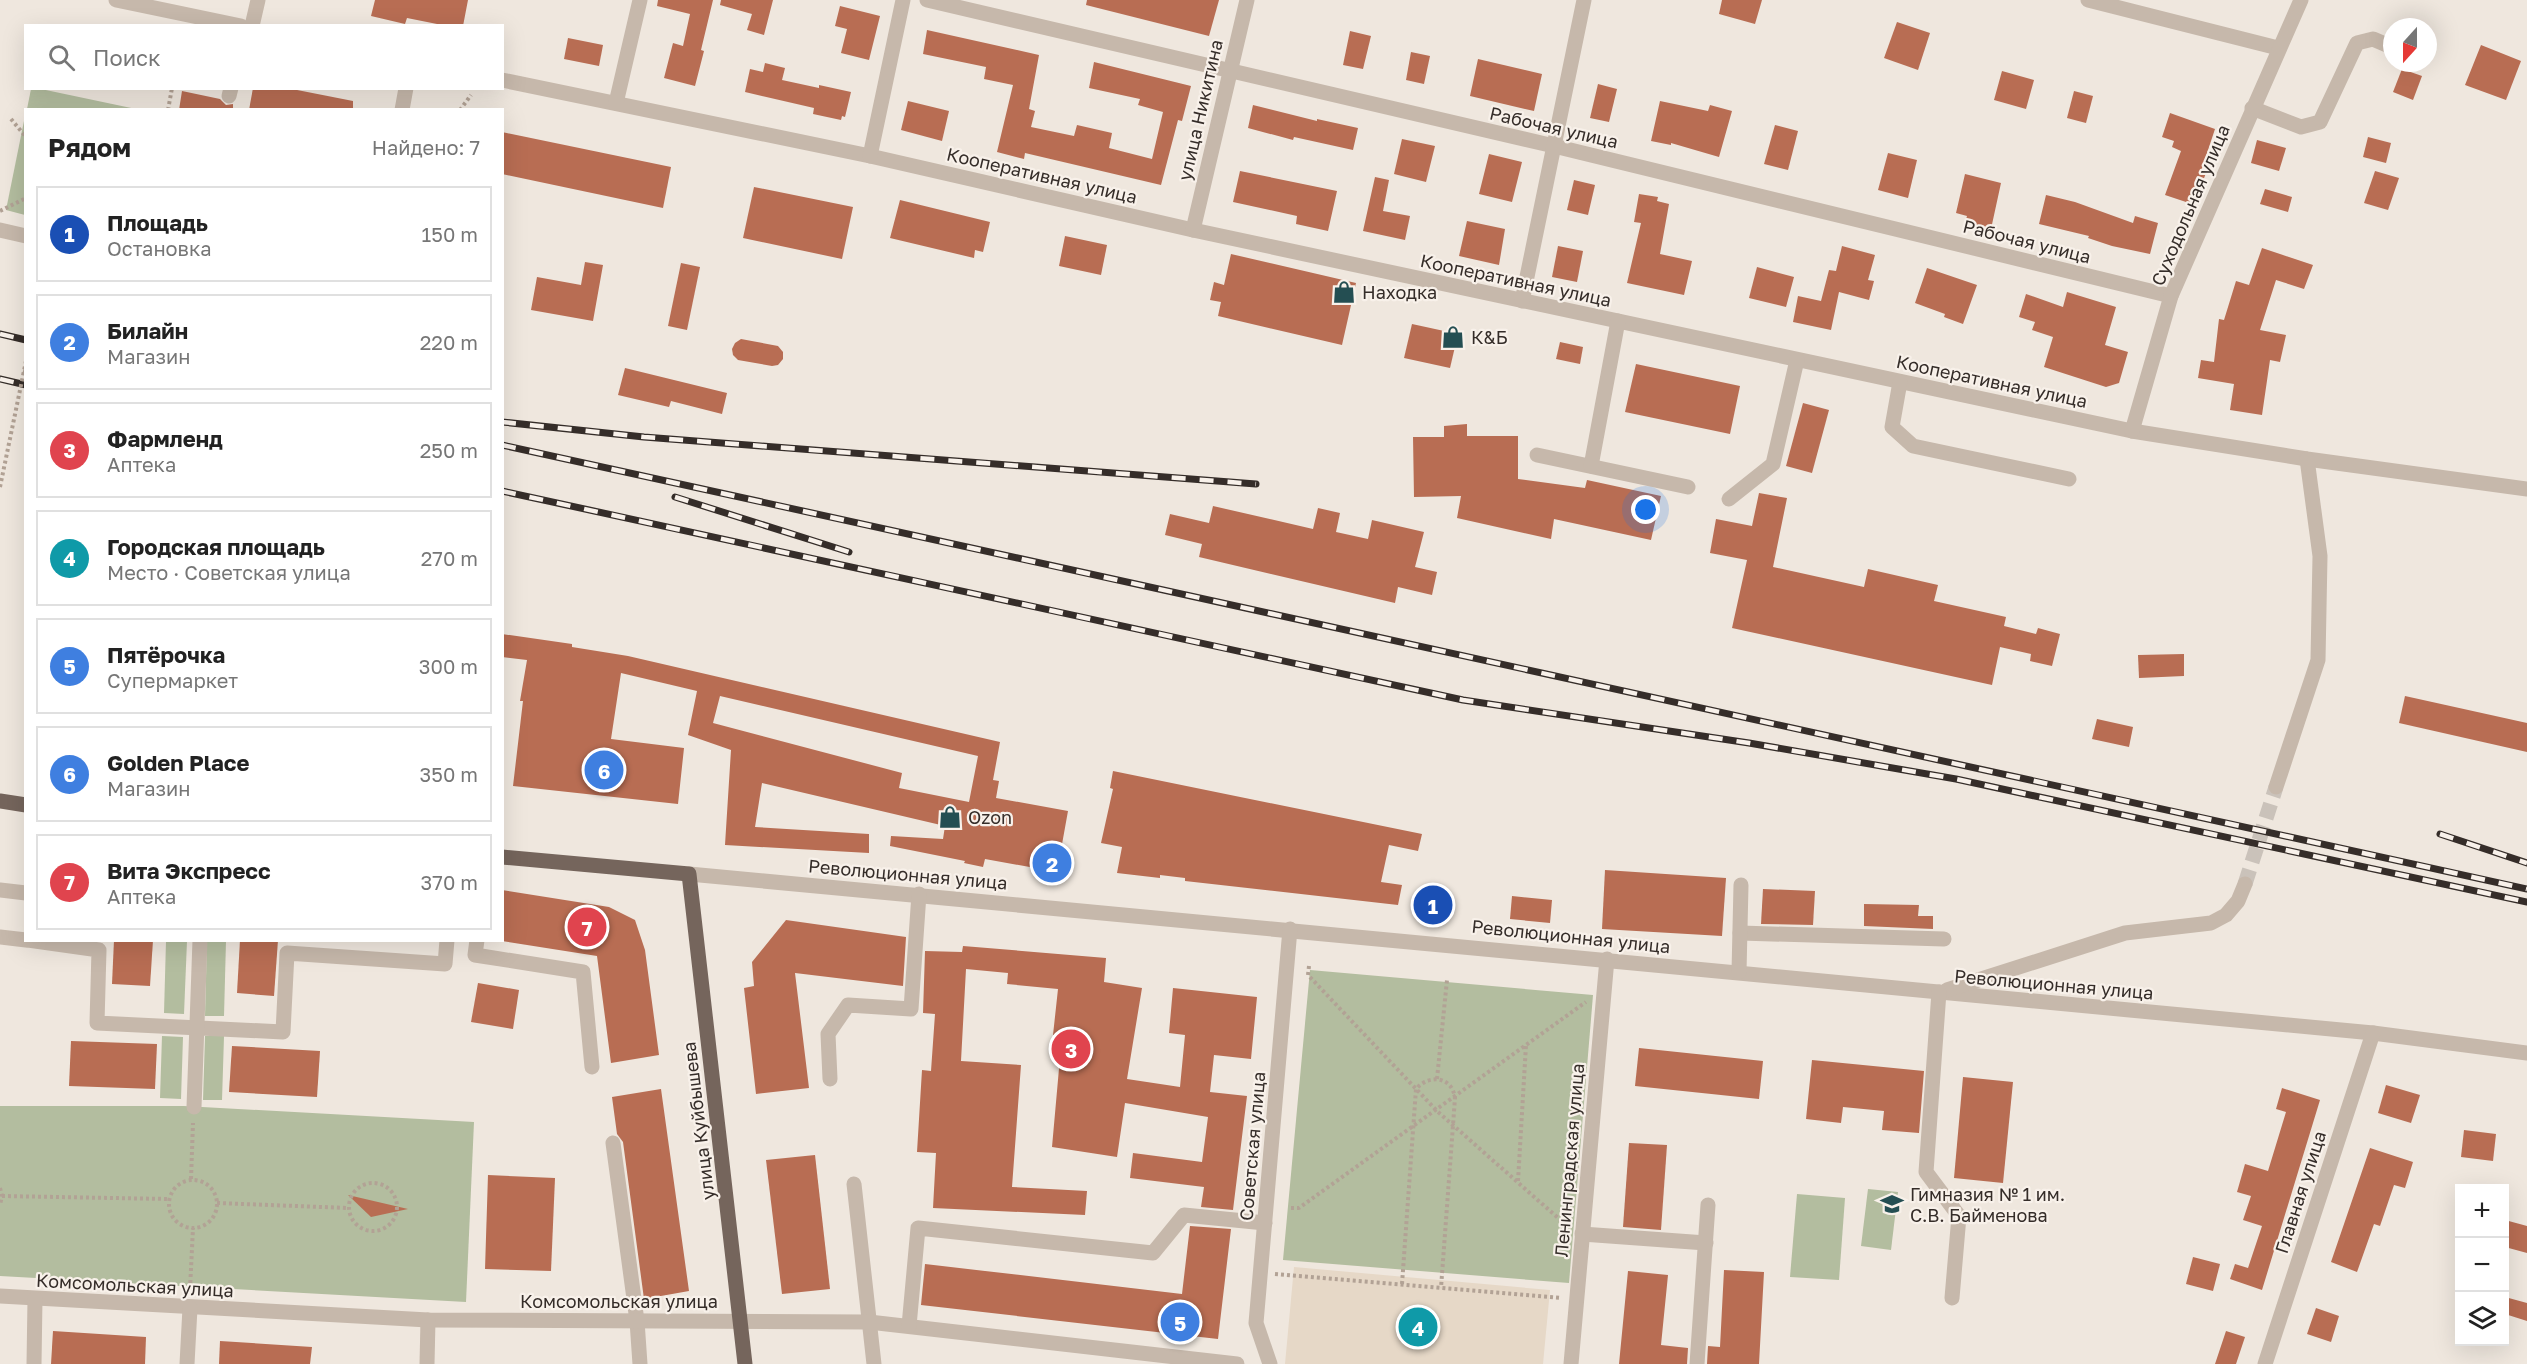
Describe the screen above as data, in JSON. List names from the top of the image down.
{
  "streets": {
    "main road": ["Революционная улица", "улица Куйбышева"],
    "street": [
      "улица Никитина",
      "Рабочая улица",
      "Кооперативная улица",
      "Суходольная улица",
      "Советская улица",
      "Ленинградская улица",
      "Главная улица",
      "Комсомольская улица"
    ]
  },
  "crossings": [
    ["улица Никитина", "Рабочая улица"],
    ["улица Никитина", "Кооперативная улица"],
    ["Рабочая улица", "Суходольная улица"],
    ["Кооперативная улица", "Суходольная улица"],
    ["Революционная улица", "улица Куйбышева"],
    ["Революционная улица", "Советская улица"],
    ["Революционная улица", "Ленинградская улица"],
    ["Революционная улица", "Главная улица"],
    ["улица Куйбышева", "Комсомольская улица"]
  ],
  "places": {
    "shop": ["Находка", "К&Б", "Ozon"],
    "school or university": ["Гимназия № 1 им. С.В. Байменова"]
  },
  "north": "bottom",
  "page": {
    "search": "Поиск",
    "heading": ["Рядом", "Найдено: 7"],
    "list": [
      {
        "mark": "1",
        "name": "Площадь",
        "note": "Остановка",
        "value": "150 m"
      },
      {
        "mark": "2",
        "name": "Билайн",
        "note": "Магазин",
        "value": "220 m"
      },
      {
        "mark": "3",
        "name": "Фармленд",
        "note": "Аптека",
        "value": "250 m"
      },
      {
        "mark": "4",
        "name": "Городская площадь",
        "note": "Место · Советская улица",
        "value": "270 m"
      },
      {
        "mark": "5",
        "name": "Пятёрочка",
        "note": "Супермаркет",
        "value": "300 m"
      },
      {
        "mark": "6",
        "name": "Golden Place",
        "note": "Магазин",
        "value": "350 m"
      },
      {
        "mark": "7",
        "name": "Вита Экспресс",
        "note": "Аптека",
        "value": "370 m"
      }
    ],
    "pins": [
      "6",
      "2",
      "1",
      "7",
      "3",
      "5",
      "4"
    ],
    "map_buttons": ["+", "−"]
  }
}
